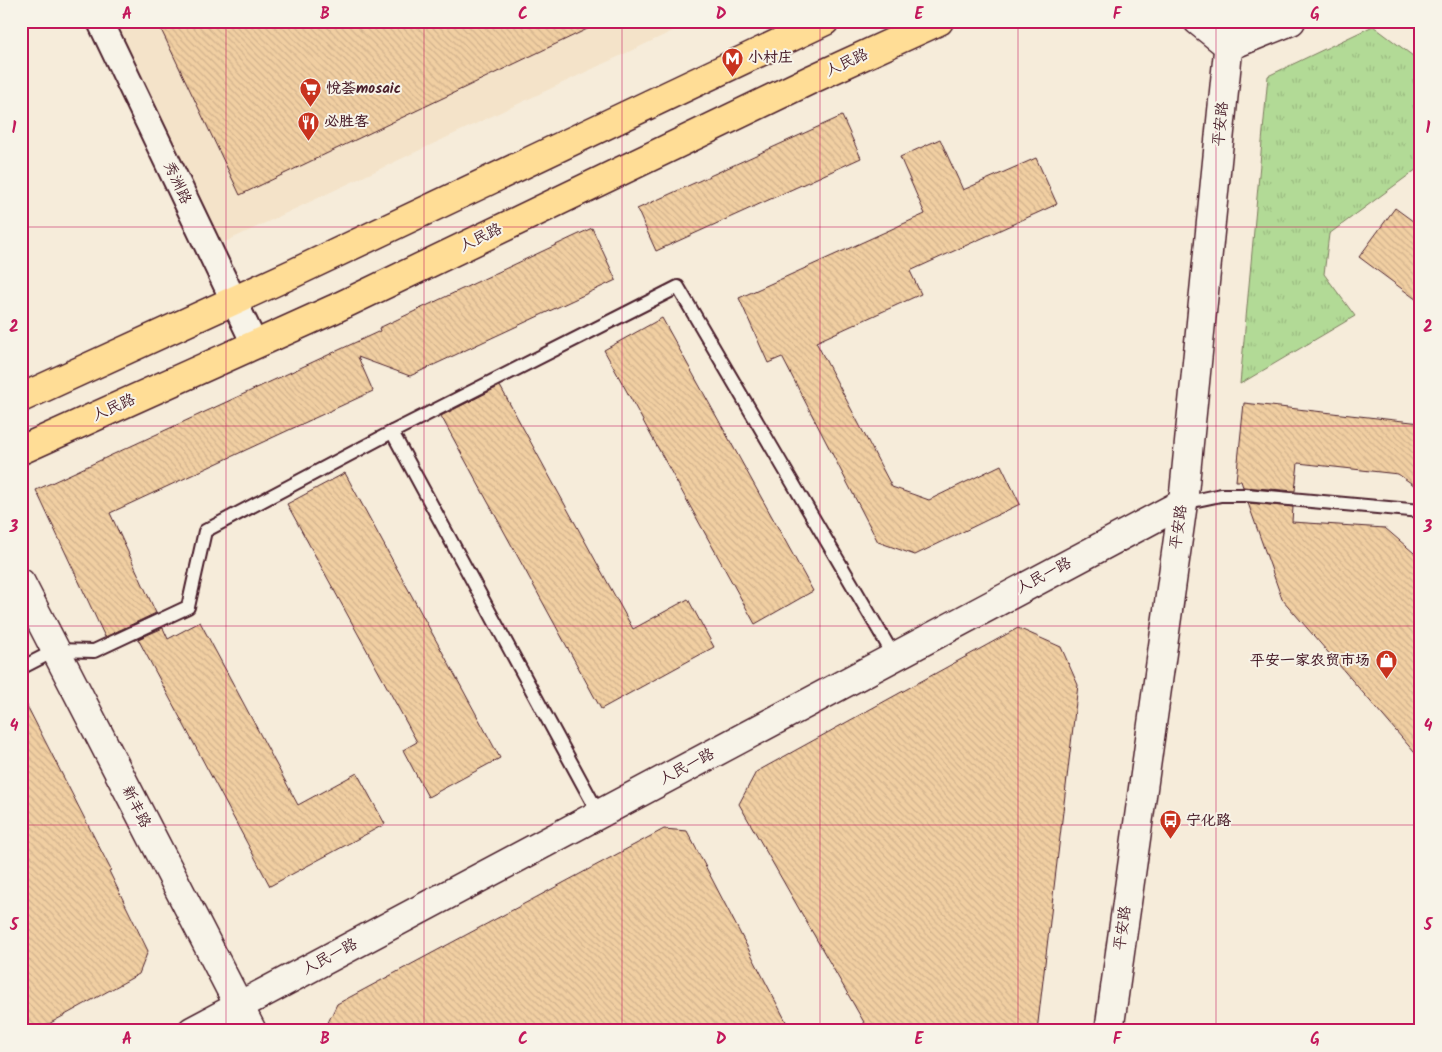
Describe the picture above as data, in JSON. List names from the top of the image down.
{
  "streets": {
    "main road": ["人民路"],
    "street": [
      "平安路",
      "秀洲路",
      "人民一路",
      "新丰路"
    ]
  },
  "crossings": [
    ["人民路", "秀洲路"],
    ["平安路", "人民一路"],
    ["人民一路", "新丰路"]
  ],
  "places": {
    "metro station": ["小村庄"],
    "supermarket": ["悦荟mosaic"],
    "restaurant": ["必胜客"],
    "shop": ["平安一家农贸市场"],
    "bus stop": ["宁化路"]
  },
  "grid": {
    "columns": [
      "A",
      "B",
      "C",
      "D",
      "E",
      "F",
      "G"
    ],
    "rows": [
      "1",
      "2",
      "3",
      "4",
      "5"
    ]
  }
}
